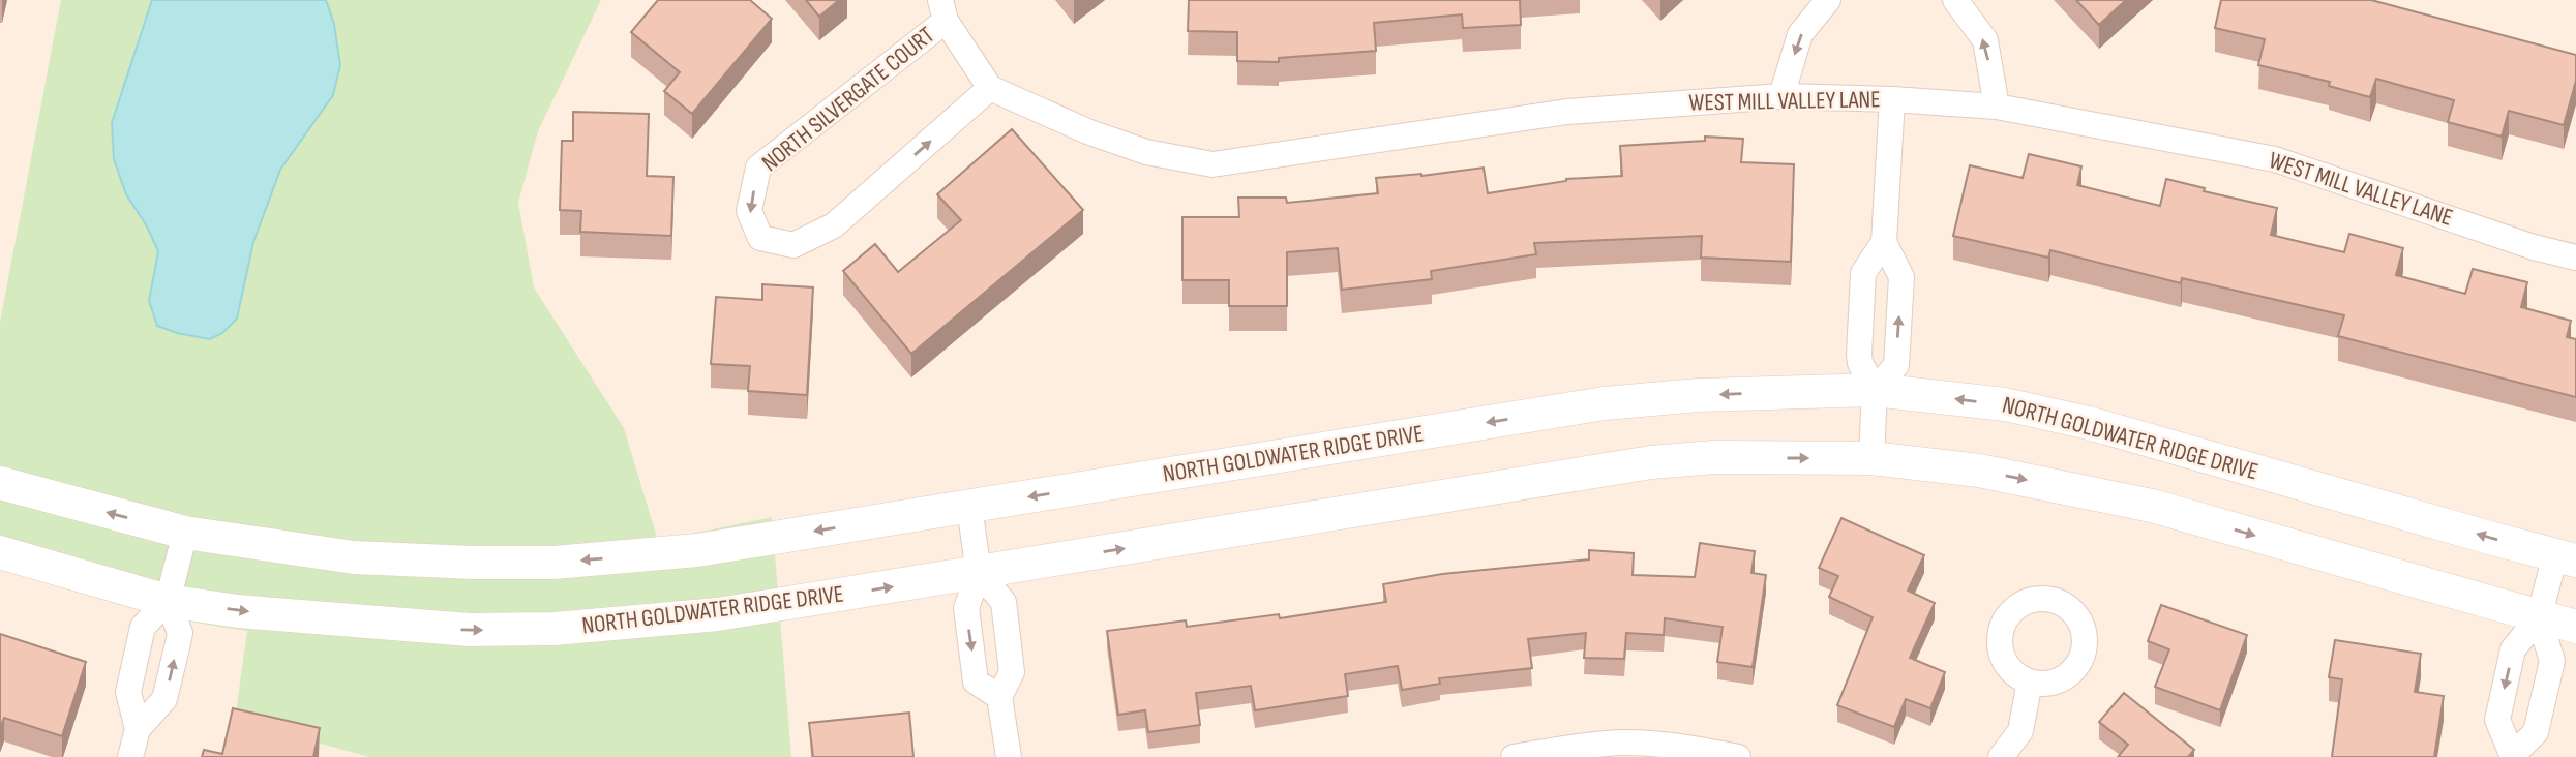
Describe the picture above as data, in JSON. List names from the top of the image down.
{
  "streets": {
    "street": ["NORTH SILVERGATE COURT", "WEST MILL VALLEY LANE", "NORTH GOLDWATER RIDGE DRIVE"]
  },
  "crossings": [
    ["NORTH SILVERGATE COURT", "WEST MILL VALLEY LANE"]
  ]
}
